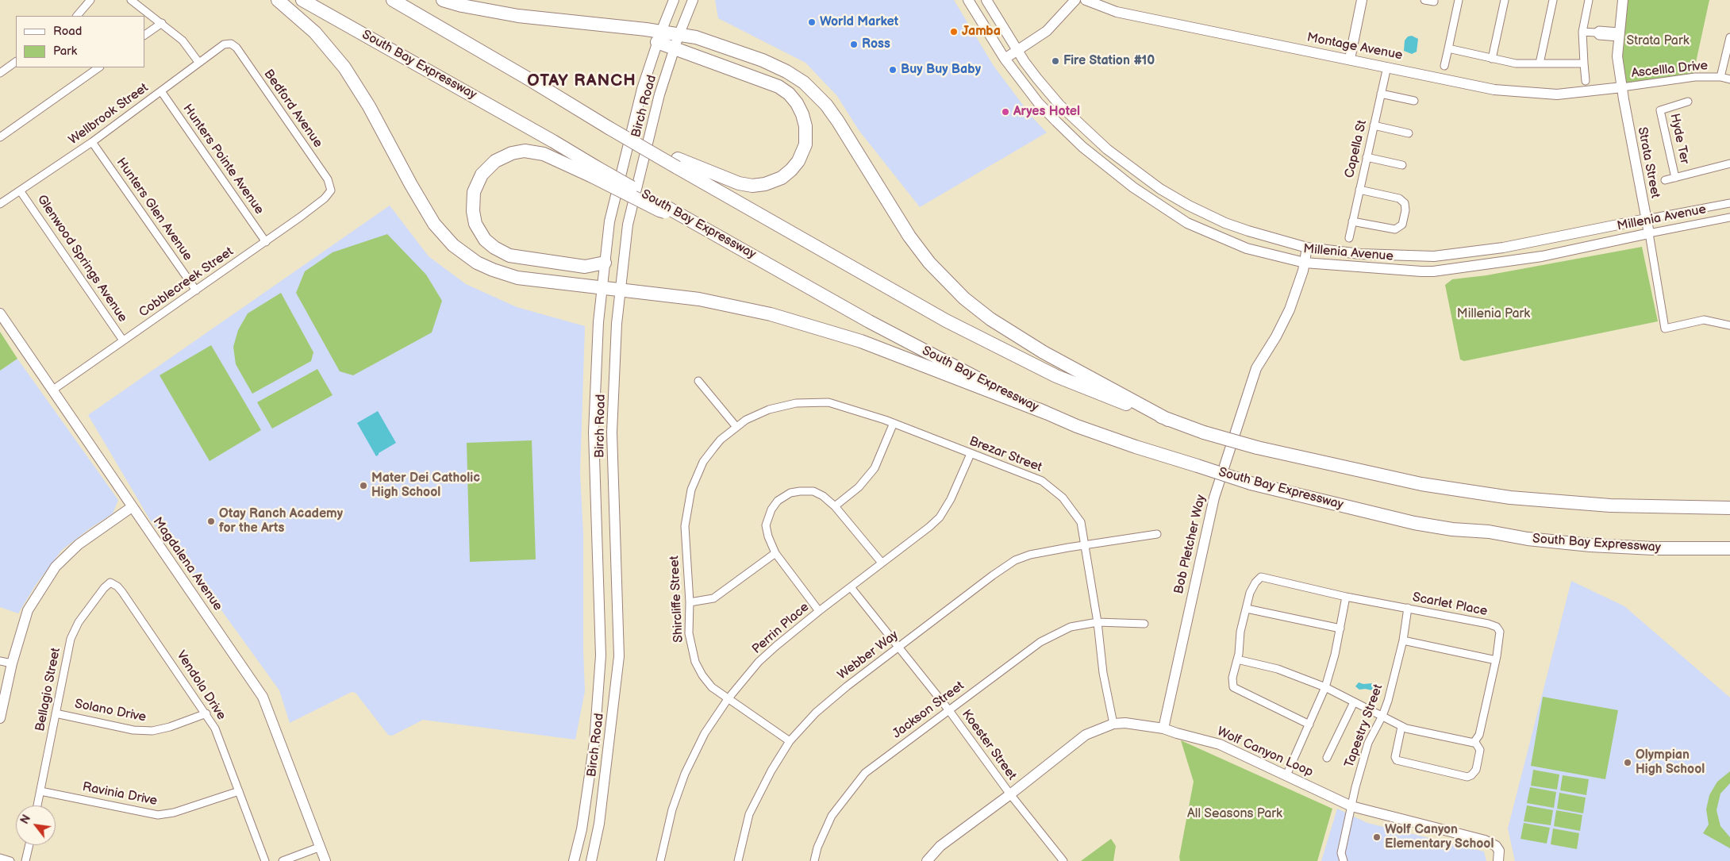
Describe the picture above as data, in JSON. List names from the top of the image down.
{
  "streets": {
    "highway": ["South Bay Expressway"],
    "street": [
      "Montage Avenue",
      "Ascellla Drive",
      "Birch Road",
      "Bedford Avenue",
      "Wellbrook Street",
      "Hyde Ter",
      "Capella St",
      "Hunters Pointe Avenue",
      "Strata Street",
      "Hunters Glen Avenue",
      "Millenia Avenue",
      "Glenwood Springs Avenue",
      "Cobblecreek Street",
      "Brezar Street",
      "Bob Pletcher Way",
      "Magdalena Avenue",
      "Shircliffe Street",
      "Scarlet Place",
      "Perrin Place",
      "Webber Way",
      "Vendola Drive",
      "Bellagio Street",
      "Jackson Street",
      "Solano Drive",
      "Tapestry Street",
      "Koester Street",
      "Wolf Canyon Loop",
      "Ravinia Drive"
    ]
  },
  "crossings": [
    ["Montage Avenue", "Ascellla Drive"],
    ["Montage Avenue", "Capella St"],
    ["Montage Avenue", "Strata Street"],
    ["Ascellla Drive", "Strata Street"],
    ["Bedford Avenue", "Wellbrook Street"],
    ["Bedford Avenue", "Cobblecreek Street"],
    ["Wellbrook Street", "Hunters Pointe Avenue"],
    ["Wellbrook Street", "Hunters Glen Avenue"],
    ["Wellbrook Street", "Glenwood Springs Avenue"],
    ["Hunters Pointe Avenue", "Cobblecreek Street"],
    ["Strata Street", "Millenia Avenue"],
    ["Hunters Glen Avenue", "Cobblecreek Street"],
    ["Millenia Avenue", "Bob Pletcher Way"],
    ["Glenwood Springs Avenue", "Cobblecreek Street"],
    ["Cobblecreek Street", "Magdalena Avenue"],
    ["Brezar Street", "Shircliffe Street"],
    ["Brezar Street", "Perrin Place"],
    ["Brezar Street", "Webber Way"],
    ["Brezar Street", "Jackson Street"],
    ["Brezar Street", "Wolf Canyon Loop"],
    ["Bob Pletcher Way", "Wolf Canyon Loop"],
    ["Shircliffe Street", "Perrin Place"],
    ["Shircliffe Street", "Webber Way"],
    ["Scarlet Place", "Tapestry Street"],
    ["Perrin Place", "Koester Street"],
    ["Webber Way", "Koester Street"],
    ["Vendola Drive", "Bellagio Street"],
    ["Vendola Drive", "Solano Drive"],
    ["Vendola Drive", "Ravinia Drive"],
    ["Bellagio Street", "Solano Drive"],
    ["Bellagio Street", "Ravinia Drive"],
    ["Jackson Street", "Koester Street"],
    ["Tapestry Street", "Wolf Canyon Loop"],
    ["Koester Street", "Wolf Canyon Loop"]
  ],
  "districts": ["OTAY RANCH"],
  "parks": ["Strata Park", "Millenia Park", "All Seasons Park"],
  "places": [
    "World Market",
    "Jamba",
    "Ross",
    "Fire Station #10",
    "Buy Buy Baby",
    "Aryes Hotel",
    "Mater Dei Catholic High School",
    "Otay Ranch Academy for the Arts",
    "Olympian High School",
    "Wolf Canyon Elementary School"
  ],
  "legend": ["Road", "Park"],
  "north": "top left"
}
